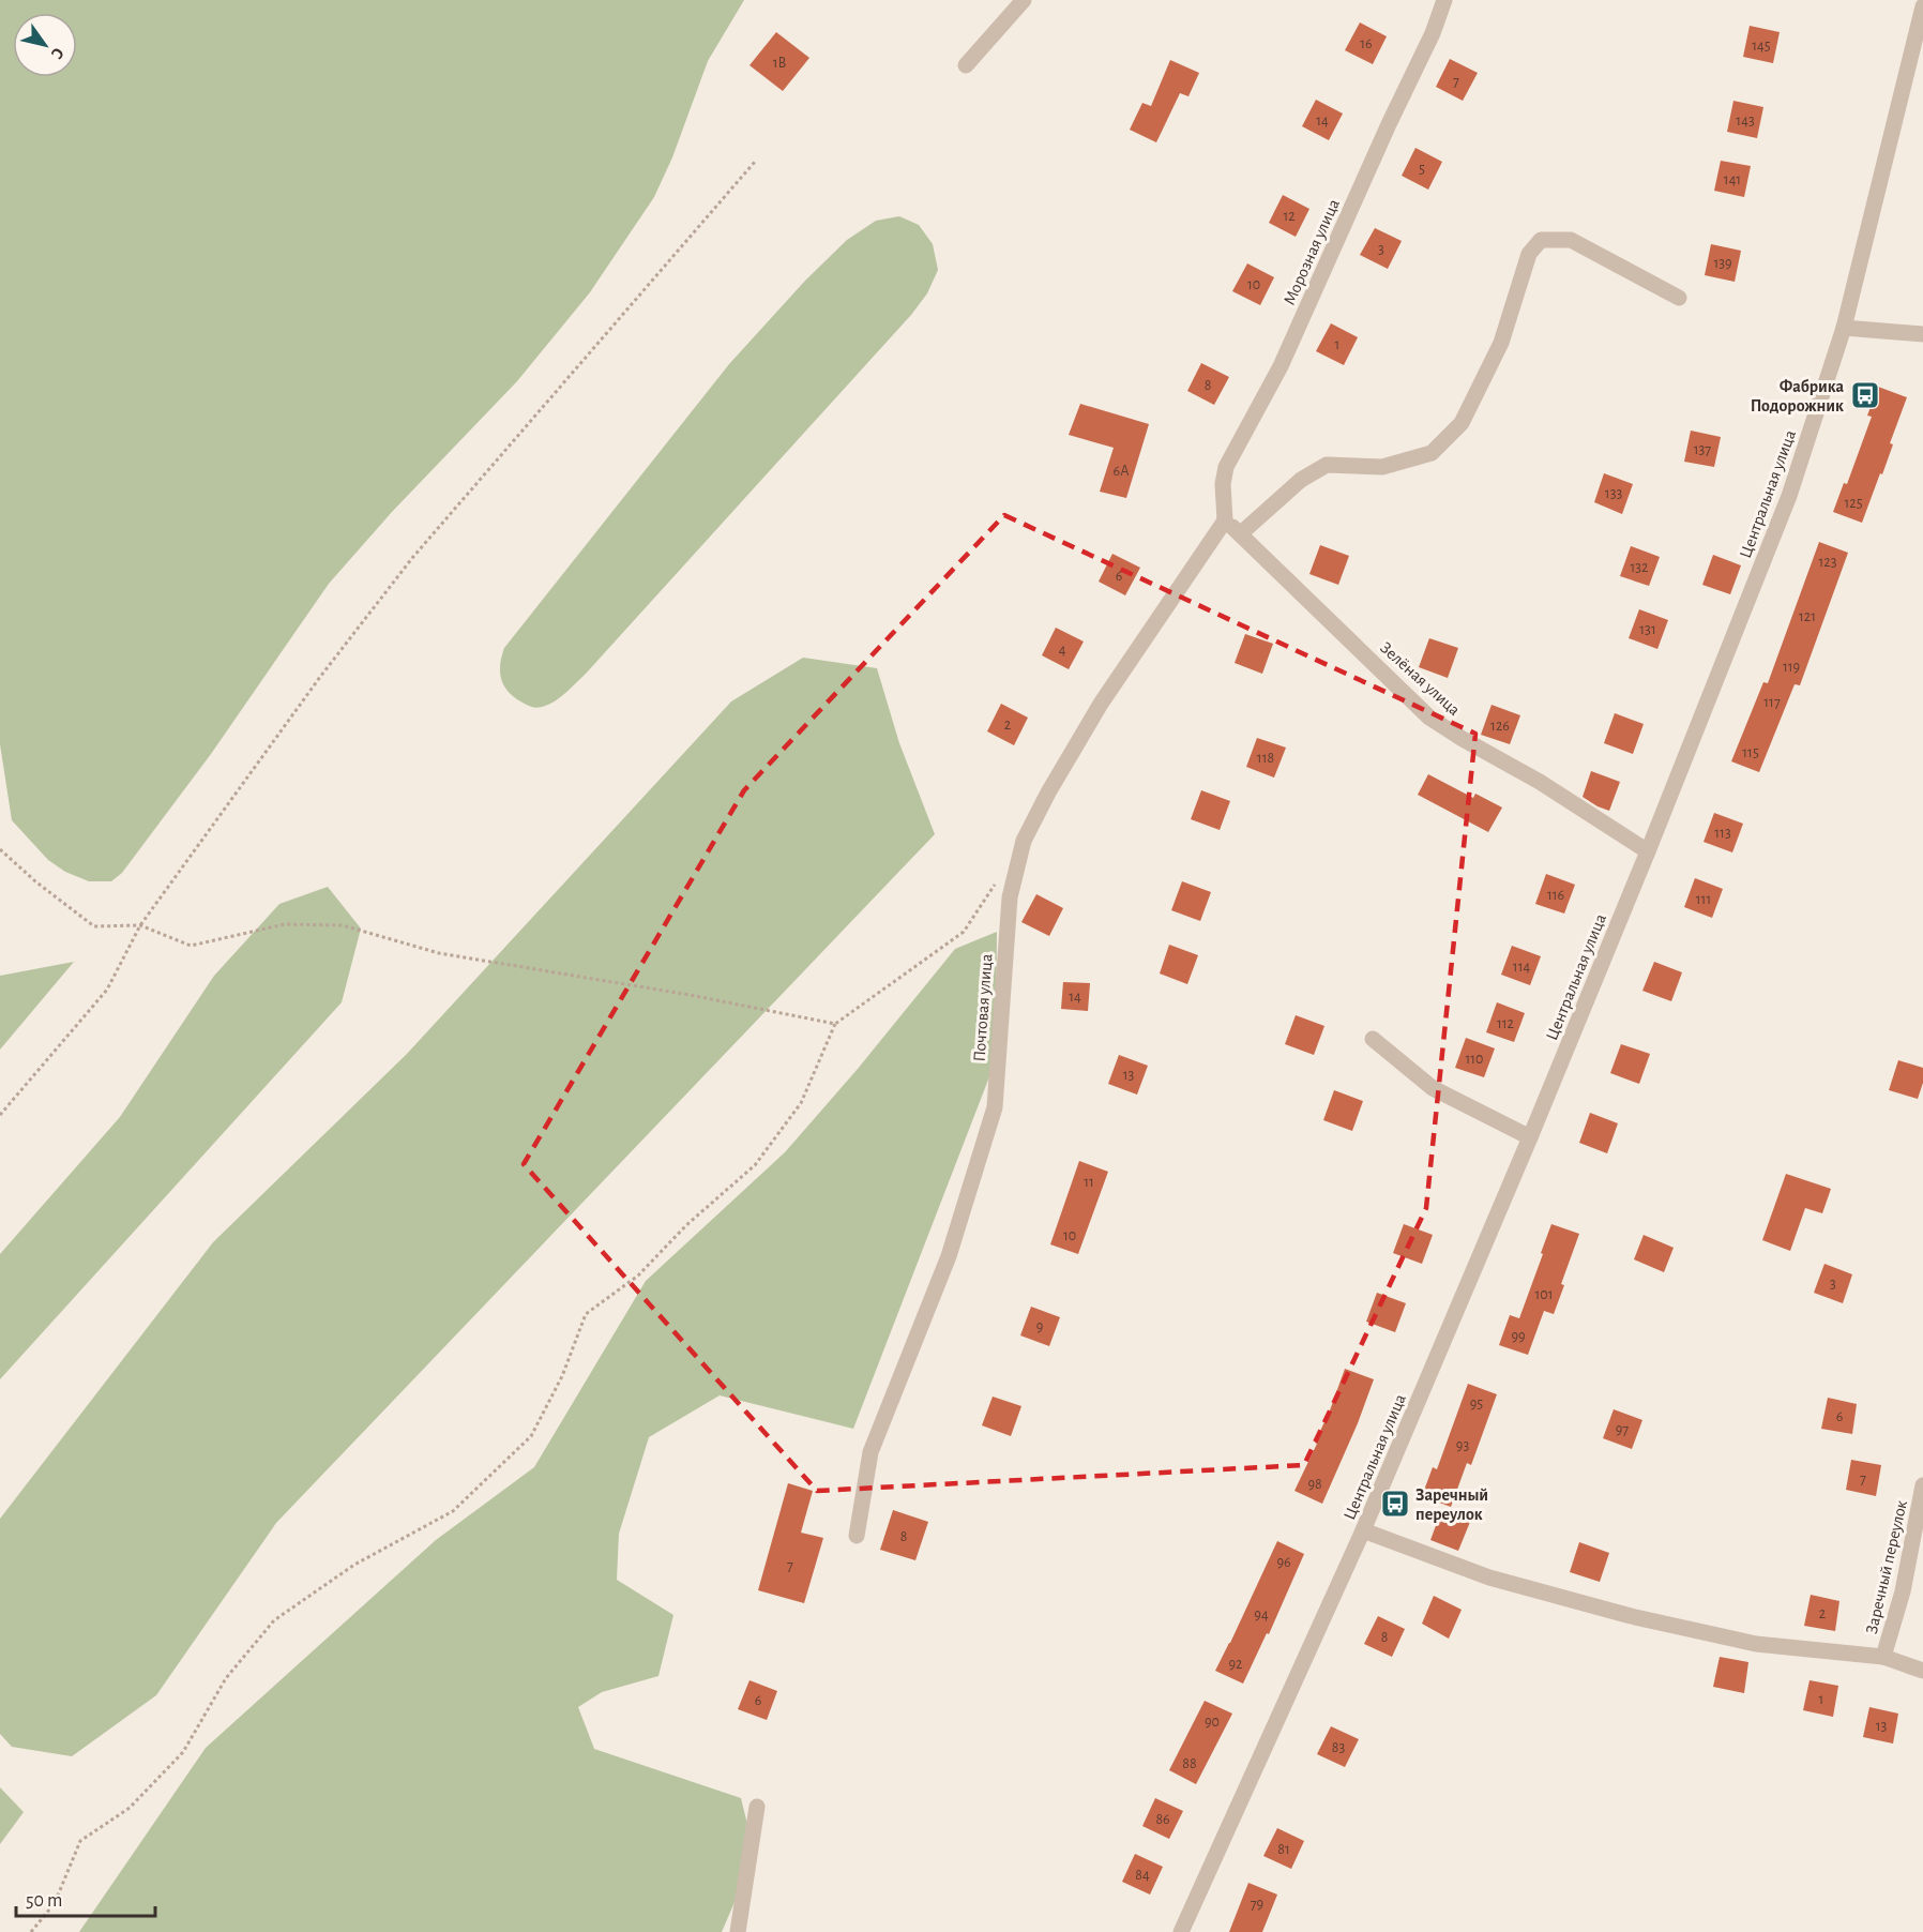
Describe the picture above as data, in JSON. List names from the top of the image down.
{
  "streets": {
    "street": [
      "Морозная улица",
      "Центральная улица",
      "Зелёная улица",
      "Почтовая улица",
      "Заречный переулок"
    ]
  },
  "crossings": [
    ["Морозная улица", "Зелёная улица"],
    ["Морозная улица", "Почтовая улица"],
    ["Центральная улица", "Зелёная улица"],
    ["Центральная улица", "Заречный переулок"],
    ["Зелёная улица", "Почтовая улица"]
  ],
  "places": {
    "bus stop": ["Фабрика Подорожник", "Заречный переулок"]
  },
  "house_numbers": [
    "16",
    "145",
    "1В",
    "7",
    "14",
    "143",
    "5",
    "141",
    "12",
    "3",
    "139",
    "10",
    "1",
    "8",
    "137",
    "6А",
    "133",
    "125",
    "123",
    "132",
    "6",
    "121",
    "131",
    "4",
    "119",
    "117",
    "2",
    "126",
    "115",
    "118",
    "113",
    "116",
    "111",
    "114",
    "14",
    "112",
    "110",
    "13",
    "11",
    "10",
    "3",
    "101",
    "9",
    "99",
    "95",
    "6",
    "97",
    "93",
    "7",
    "98",
    "8",
    "96",
    "7",
    "2",
    "94",
    "8",
    "92",
    "1",
    "6",
    "90",
    "13",
    "83",
    "88",
    "86",
    "81",
    "84",
    "79"
  ],
  "scale_bar": "50 m",
  "north": "bottom right"
}
